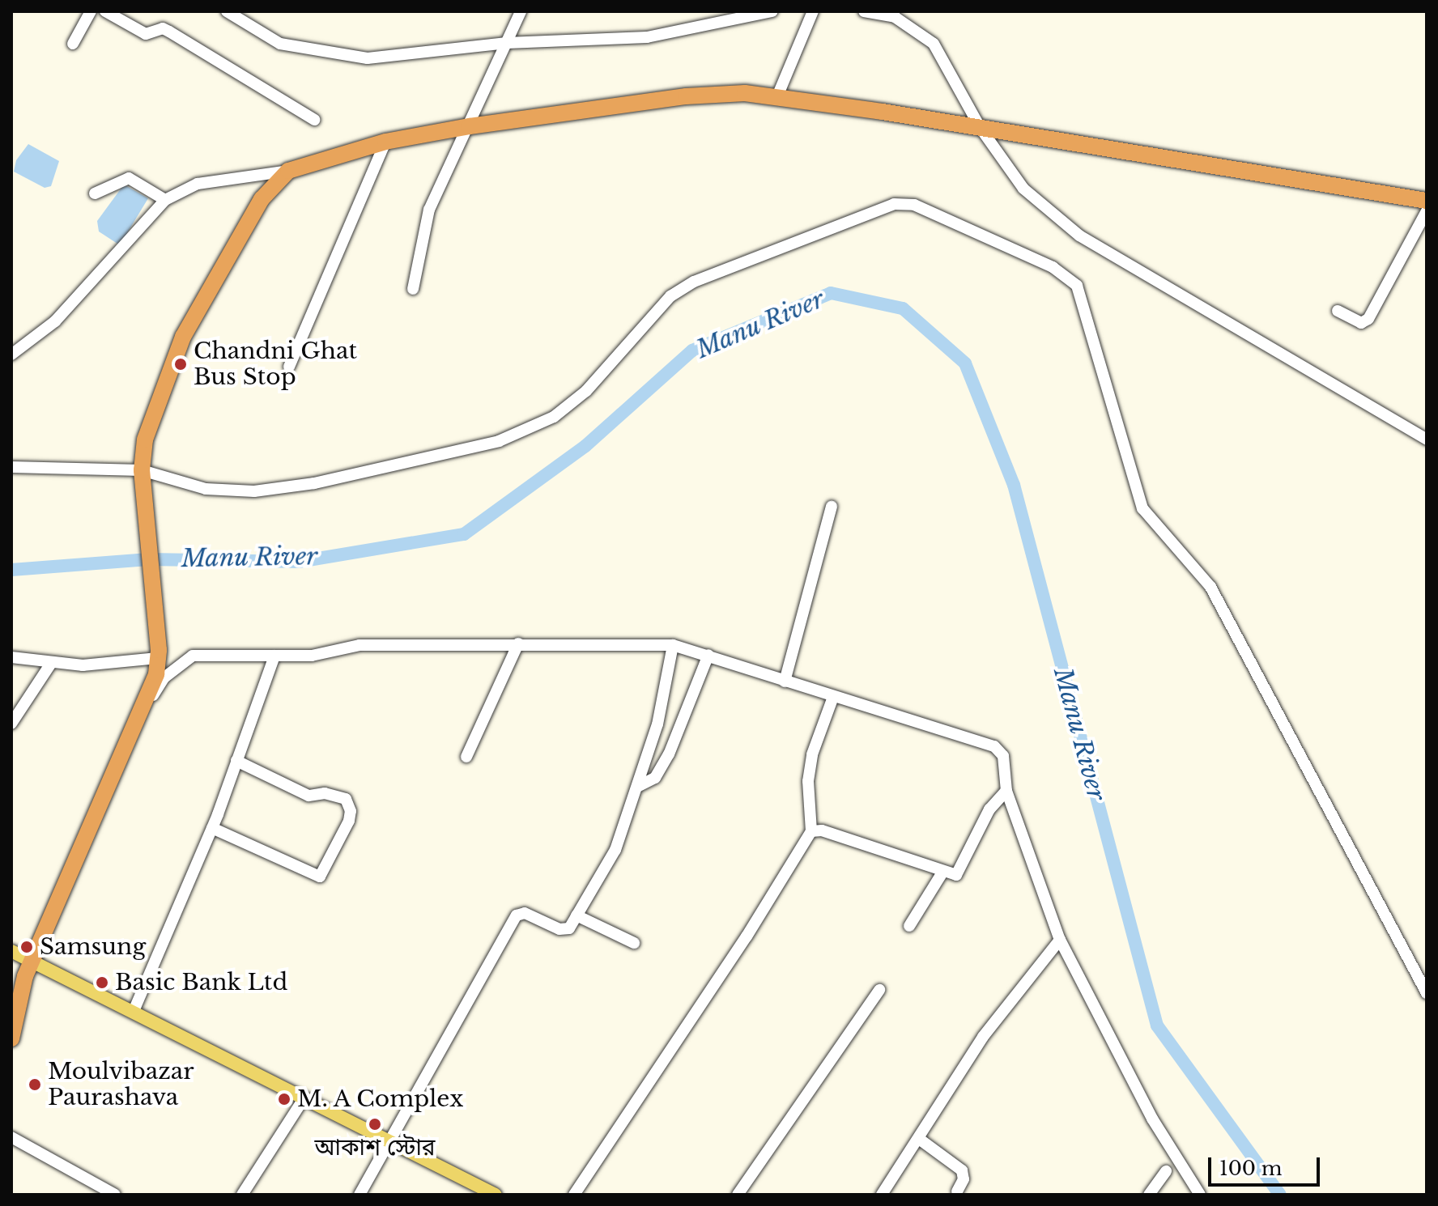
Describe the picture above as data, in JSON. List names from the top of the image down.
{
  "water": ["Manu River"],
  "places": [
    "Chandni Ghat Bus Stop",
    "Samsung",
    "Basic Bank Ltd",
    "Moulvibazar Paurashava",
    "M. A Complex",
    "আকাশ স্টোর"
  ],
  "scale_bar": "100 m"
}
